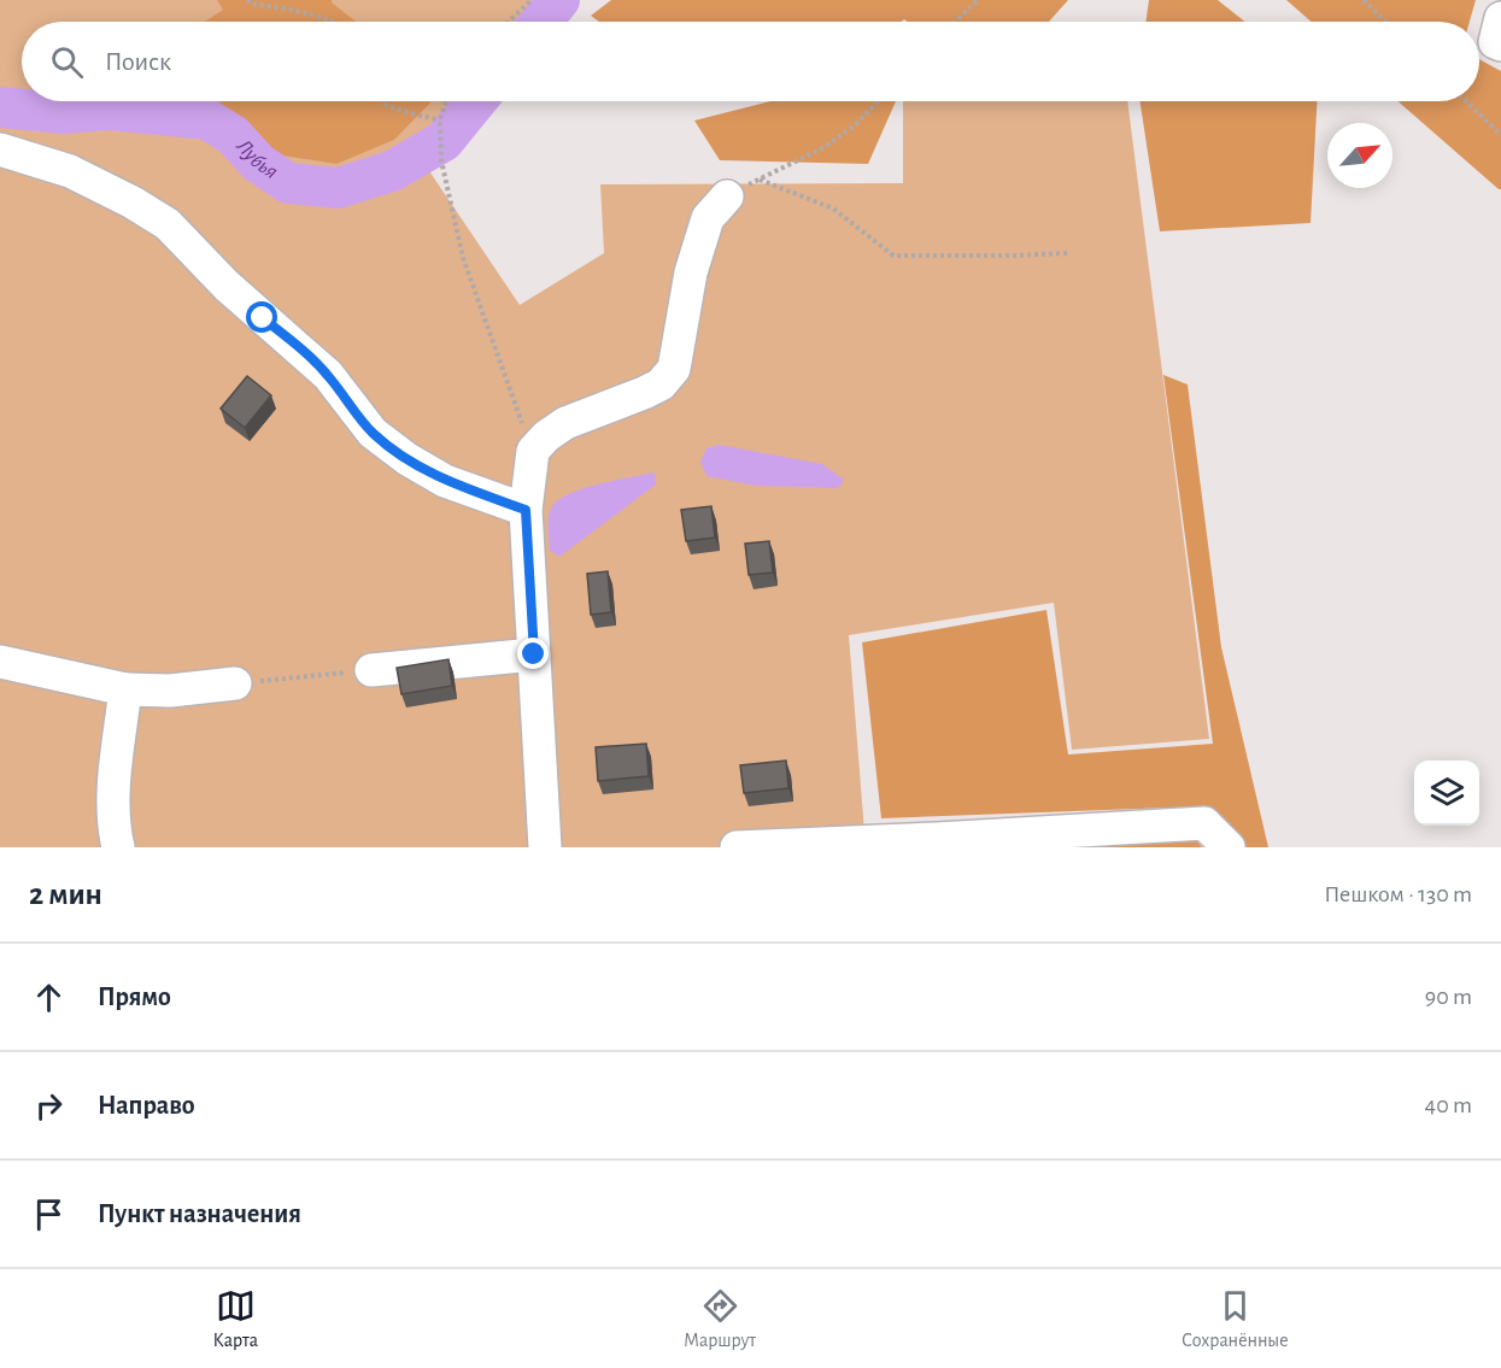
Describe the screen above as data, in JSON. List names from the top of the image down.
{
  "water": ["Лубья"],
  "north": "top right",
  "page": {
    "search": "Поиск",
    "heading": ["2 мин", "Пешком · 130 m"],
    "list": [
      ["Прямо", "90 m"],
      ["Направо", "40 m"],
      "Пункт назначения"
    ],
    "nav": ["Карта", "Маршрут", "Сохранённые"]
  }
}
